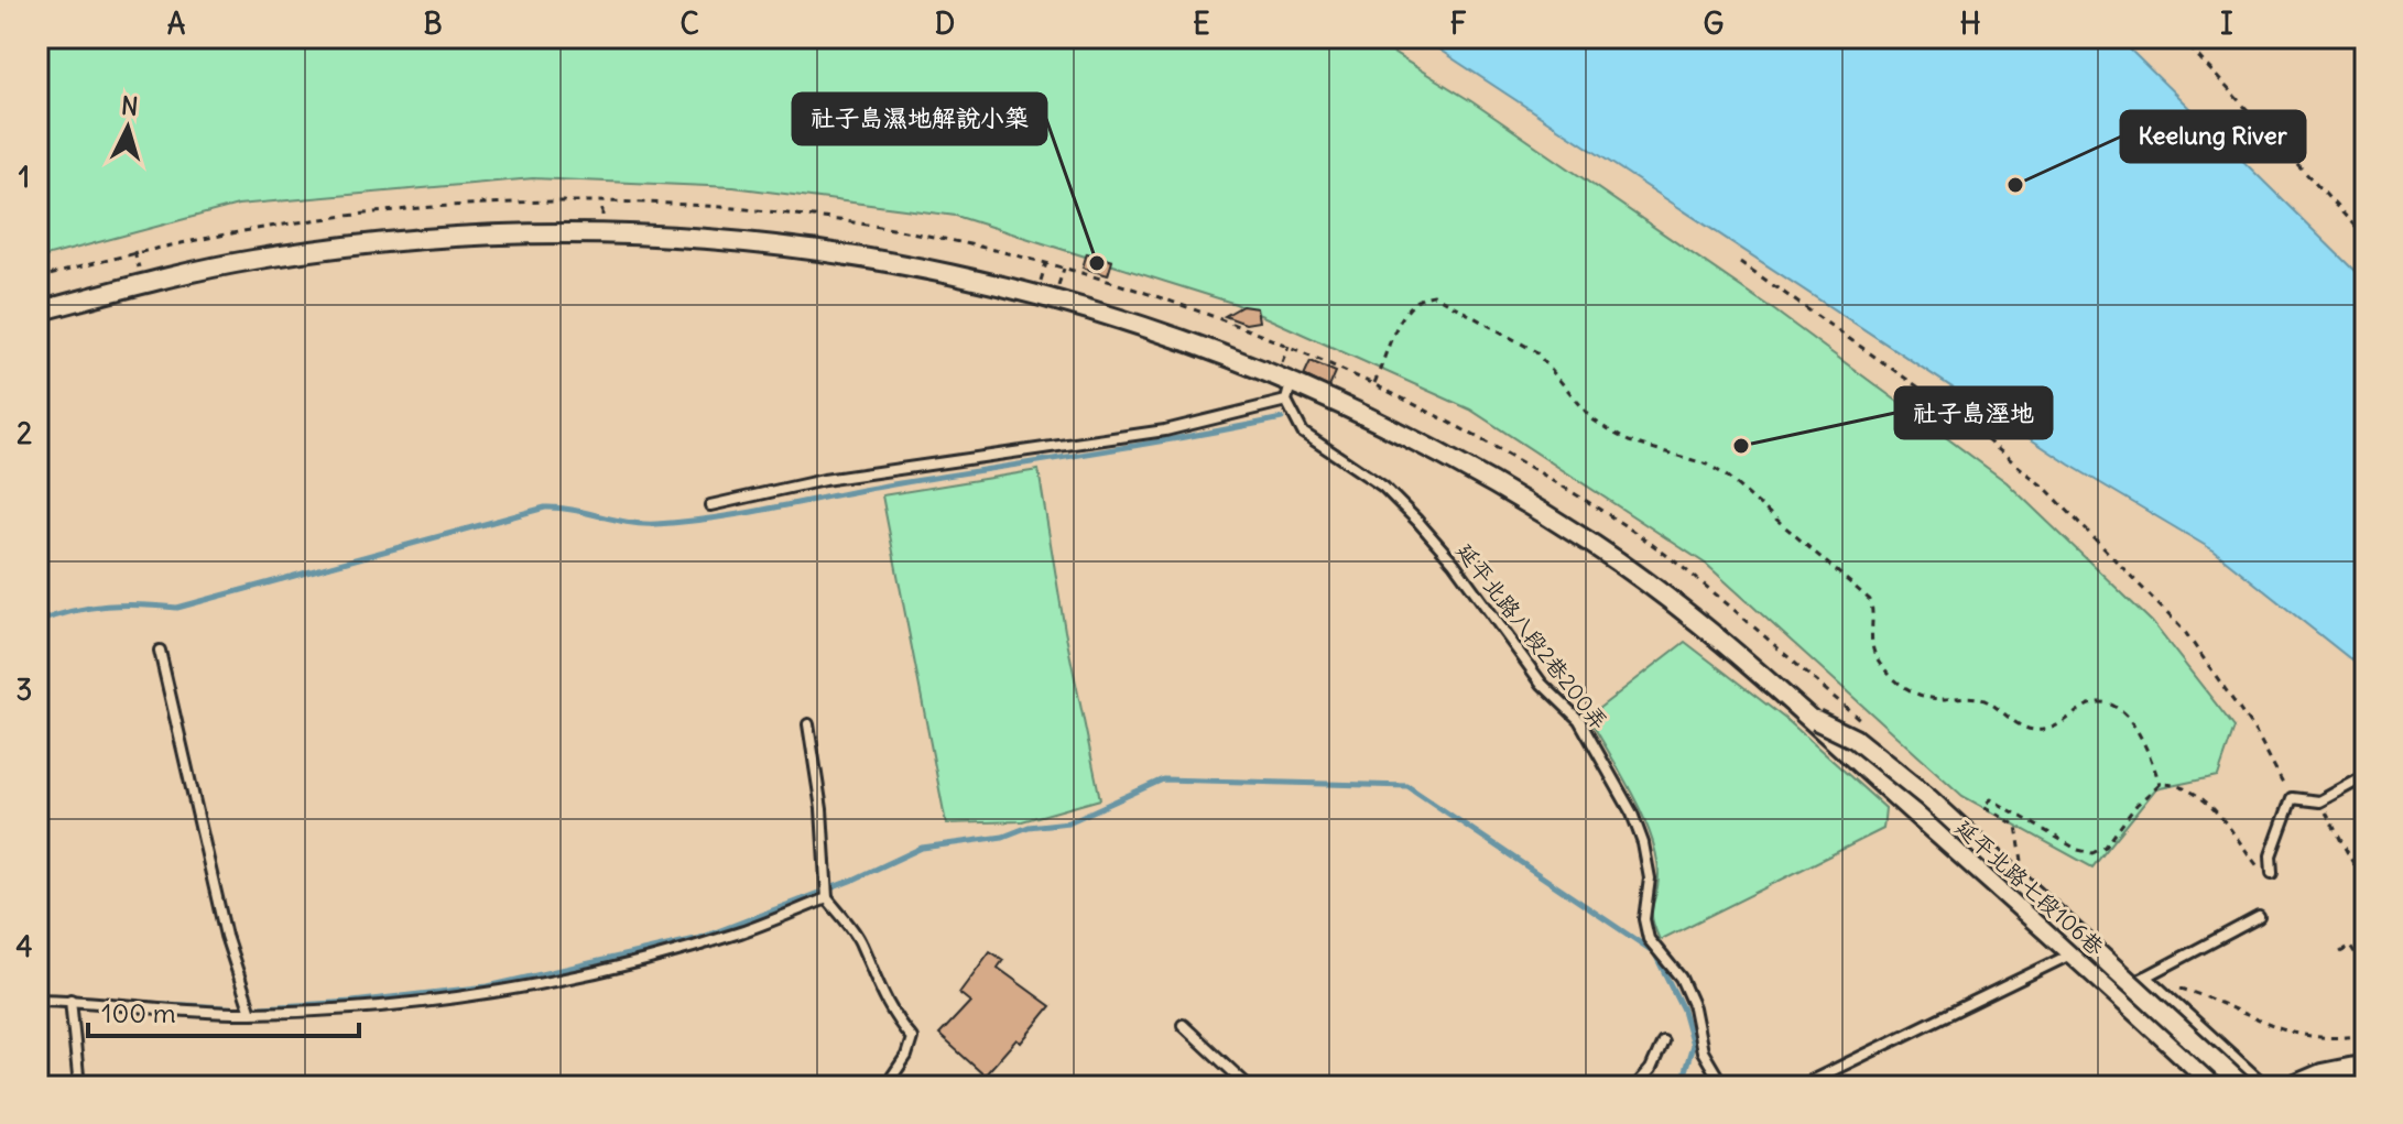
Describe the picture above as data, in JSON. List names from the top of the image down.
{
  "streets": {
    "street": ["延平北路七段106巷"],
    "lane": ["延平北路八段2巷200弄"]
  },
  "places": ["Keelung River", "社子島濕地解說小築", "社子島溼地"],
  "scale_bar": "100 m",
  "north": "top",
  "grid": {
    "columns": [
      "A",
      "B",
      "C",
      "D",
      "E",
      "F",
      "G",
      "H",
      "I"
    ],
    "rows": [
      "1",
      "2",
      "3",
      "4"
    ]
  }
}
